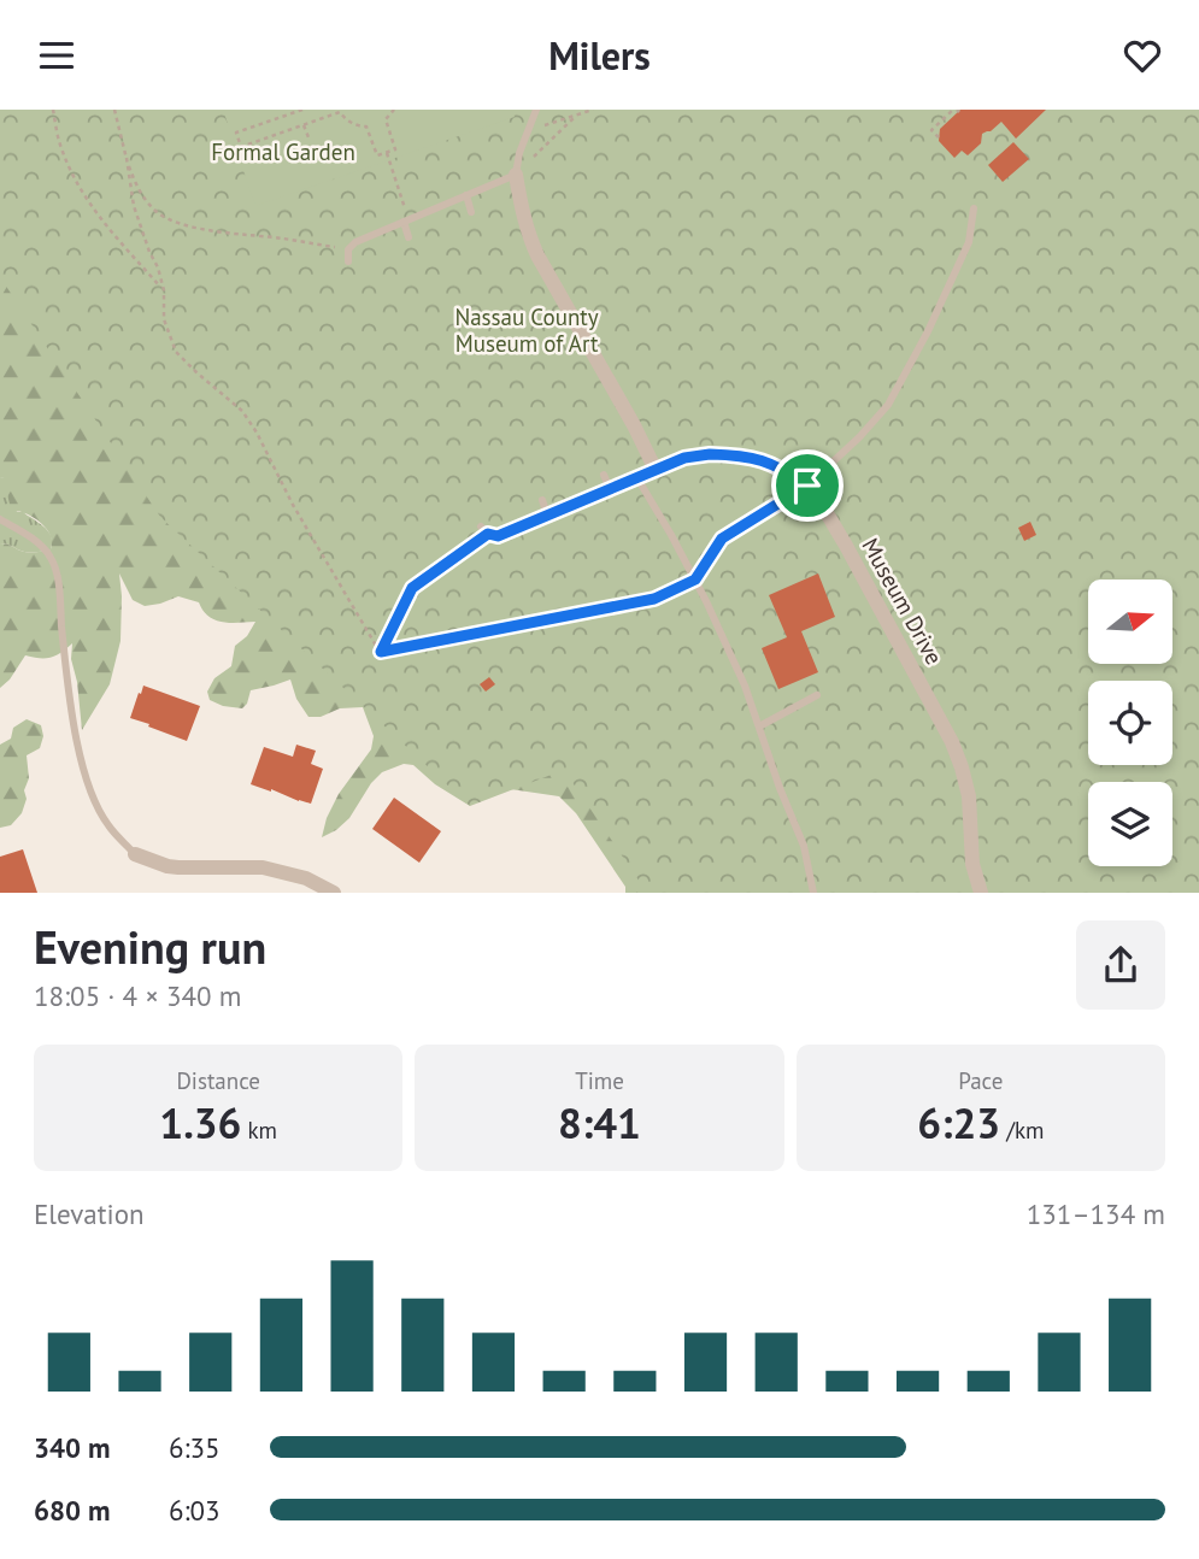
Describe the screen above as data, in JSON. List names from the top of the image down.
{
  "streets": {
    "street": ["Museum Drive"]
  },
  "parks": ["Formal Garden", "Nassau County Museum of Art"],
  "north": "right",
  "page": {
    "header": "Milers",
    "heading": ["Evening run", "18:05 · 4 × 340 m"],
    "stats": [
      ["Distance", "1.36 km"],
      ["Time", "8:41"],
      ["Pace", "6:23 /km"]
    ],
    "chart": ["Elevation", "131–134 m"],
    "list": [
      {
        "name": "340 m",
        "note": "6:35"
      },
      {
        "name": "680 m",
        "note": "6:03"
      }
    ]
  }
}
